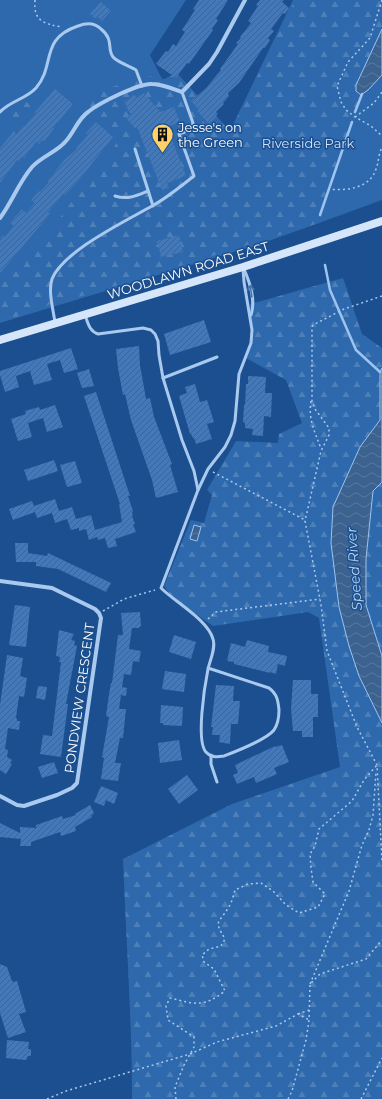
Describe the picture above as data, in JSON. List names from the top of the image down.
{
  "streets": {
    "main road": ["WOODLAWN ROAD EAST"],
    "street": ["PONDVIEW CRESCENT"]
  },
  "water": ["Speed River"],
  "parks": ["Riverside Park"],
  "places": {
    "building": ["Jesse's on the Green"]
  }
}
